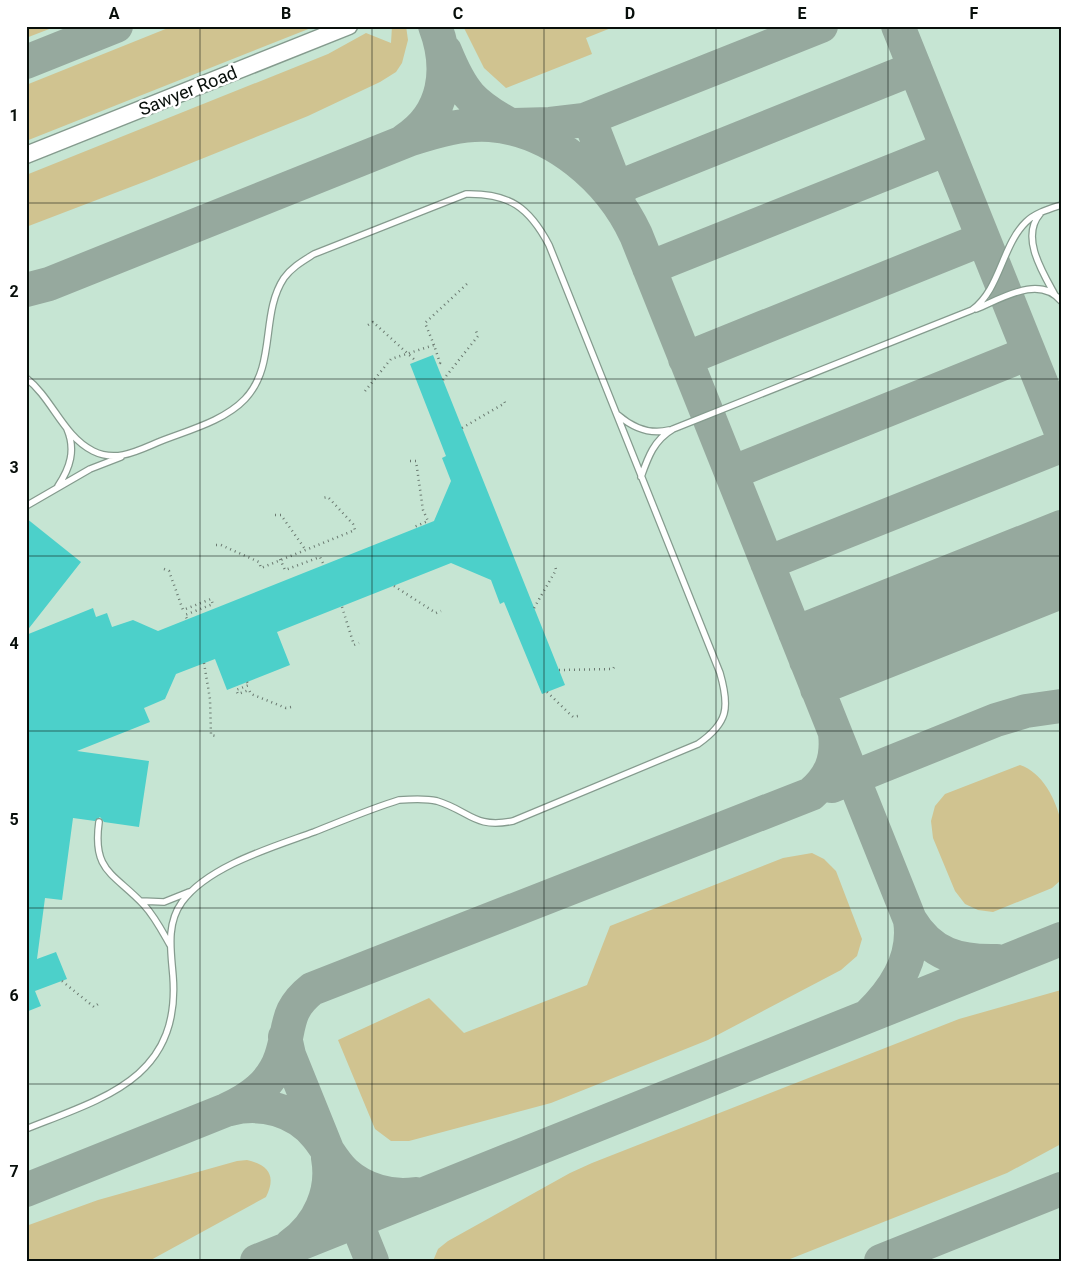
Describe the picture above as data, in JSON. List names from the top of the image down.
{
  "streets": {
    "street": ["Sawyer Road"]
  },
  "grid": {
    "columns": [
      "A",
      "B",
      "C",
      "D",
      "E",
      "F"
    ],
    "rows": [
      "1",
      "2",
      "3",
      "4",
      "5",
      "6",
      "7"
    ]
  }
}
